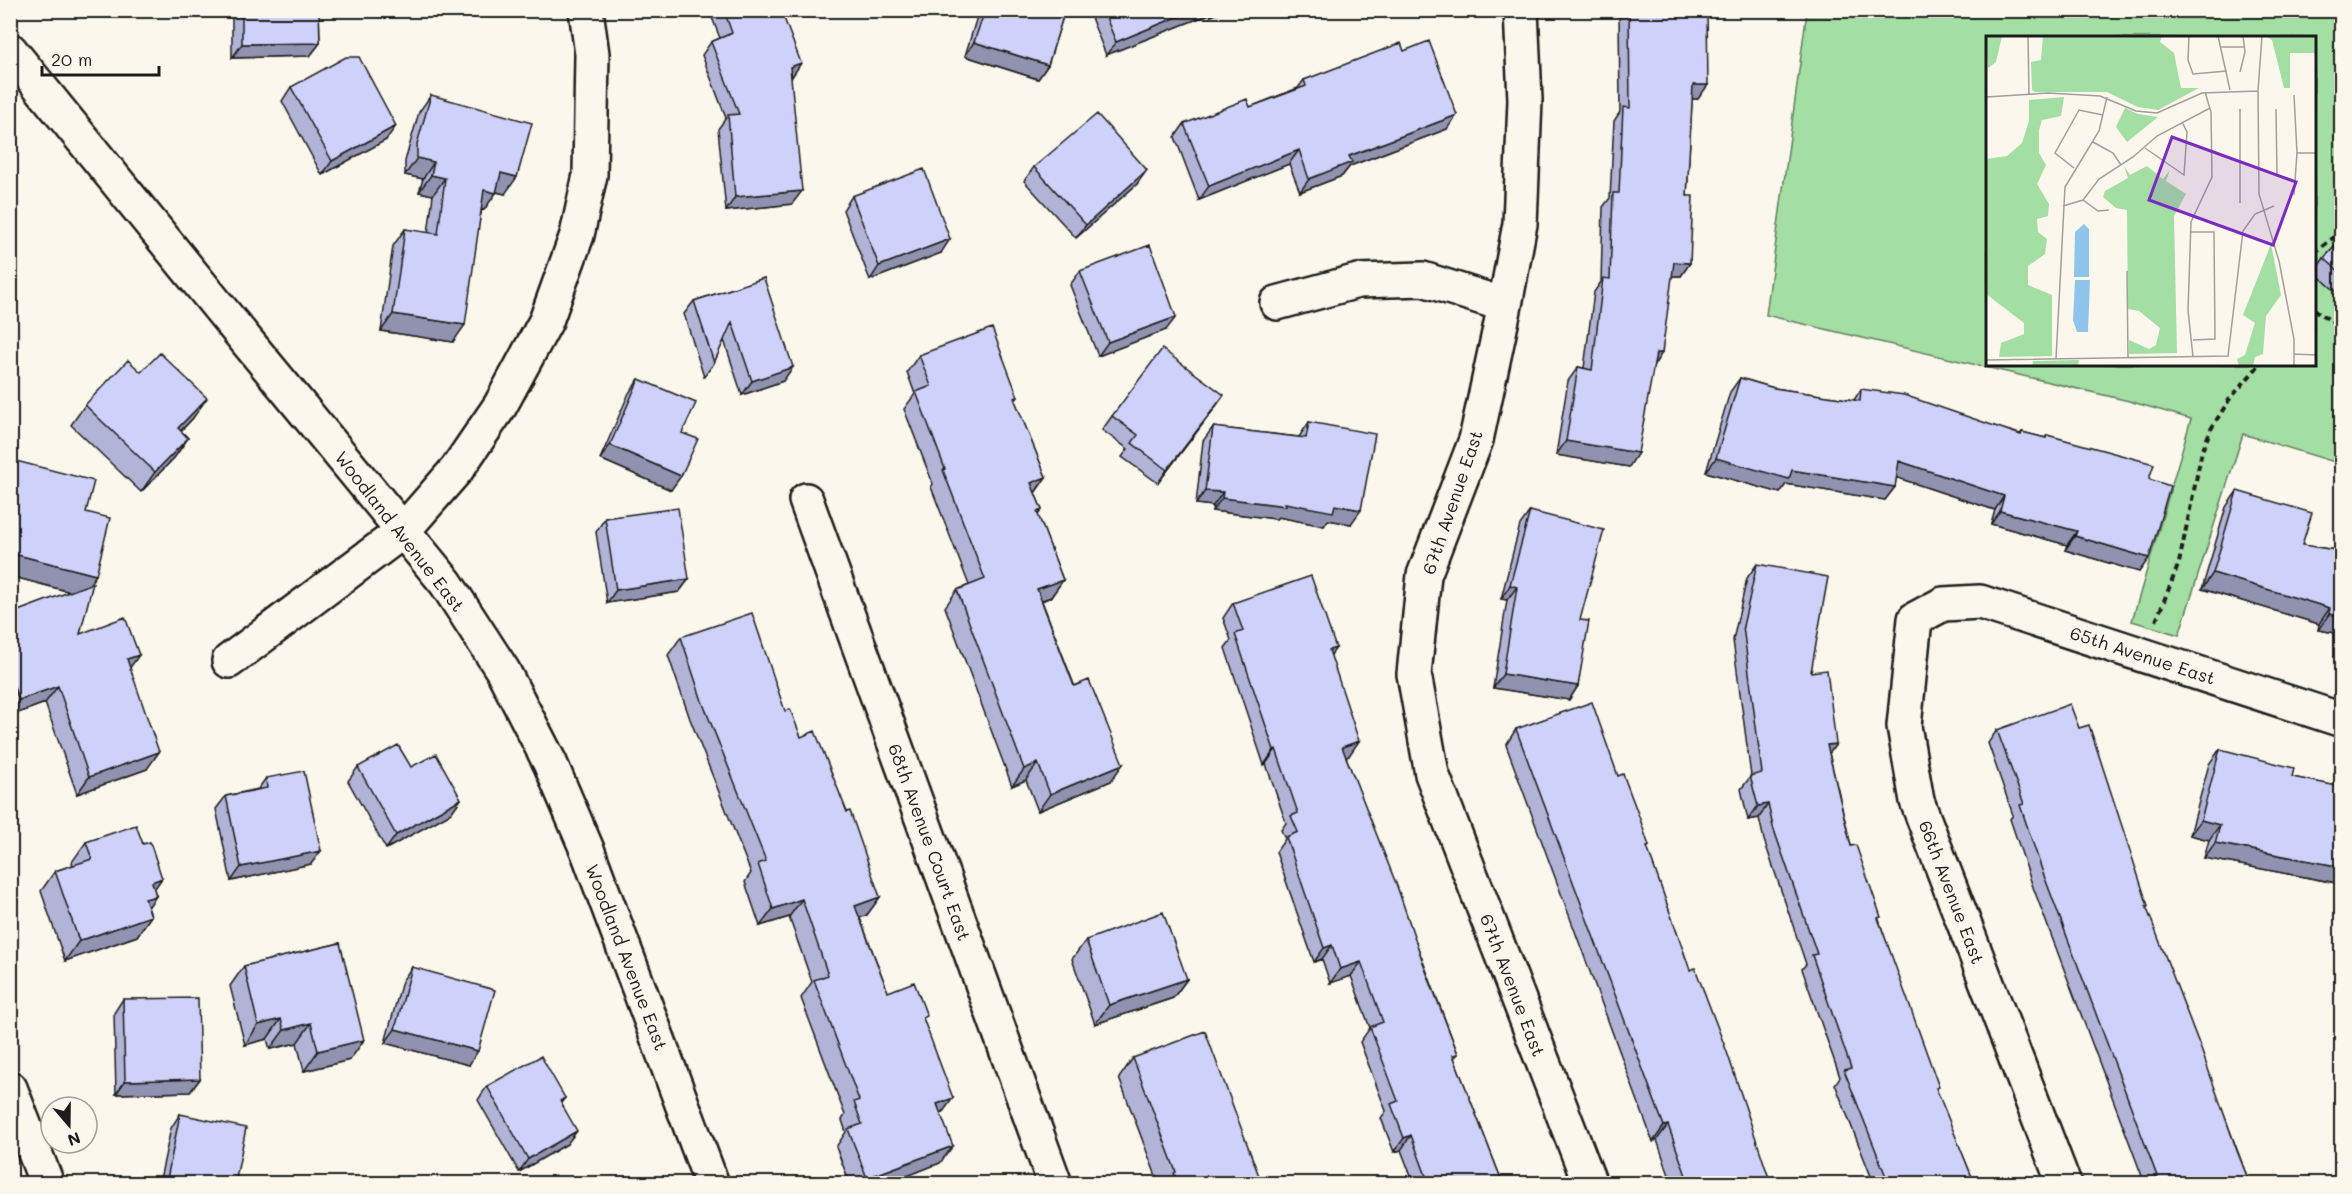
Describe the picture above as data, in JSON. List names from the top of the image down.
{
  "streets": {
    "street": [
      "67th Avenue East",
      "Woodland Avenue East",
      "65th Avenue East",
      "68th Avenue Court East",
      "66th Avenue East"
    ]
  },
  "crossings": [
    ["65th Avenue East", "66th Avenue East"]
  ],
  "scale_bar": "20 m",
  "north": "bottom"
}
